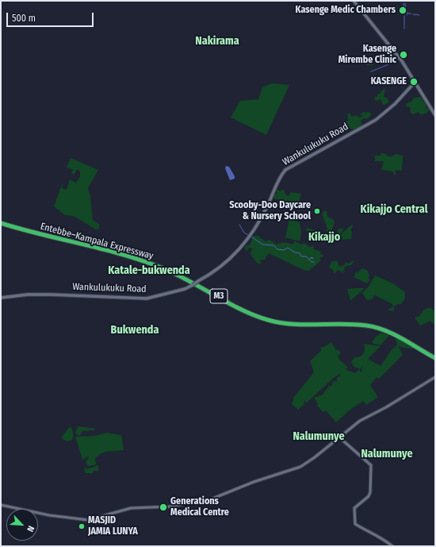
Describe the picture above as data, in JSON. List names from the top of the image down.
{
  "streets": {
    "highway": ["Entebbe–Kampala Expressway", "M3"],
    "main road": ["Wankulukuku Road"]
  },
  "districts": [
    "Nakirama",
    "Kikajjo Central",
    "Kikajjo",
    "Katale-bukwenda",
    "Bukwenda",
    "Nalumunye",
    "Nalumunye"
  ],
  "places": [
    "Kasenge Medic Chambers",
    "Kasenge Mirembe Clinic",
    "KASENGE",
    "Scooby-Doo Daycare & Nursery School",
    "Generations Medical Centre",
    "MASJID JAMIA LUNYA"
  ],
  "scale_bar": "500 m",
  "north": "bottom right"
}
